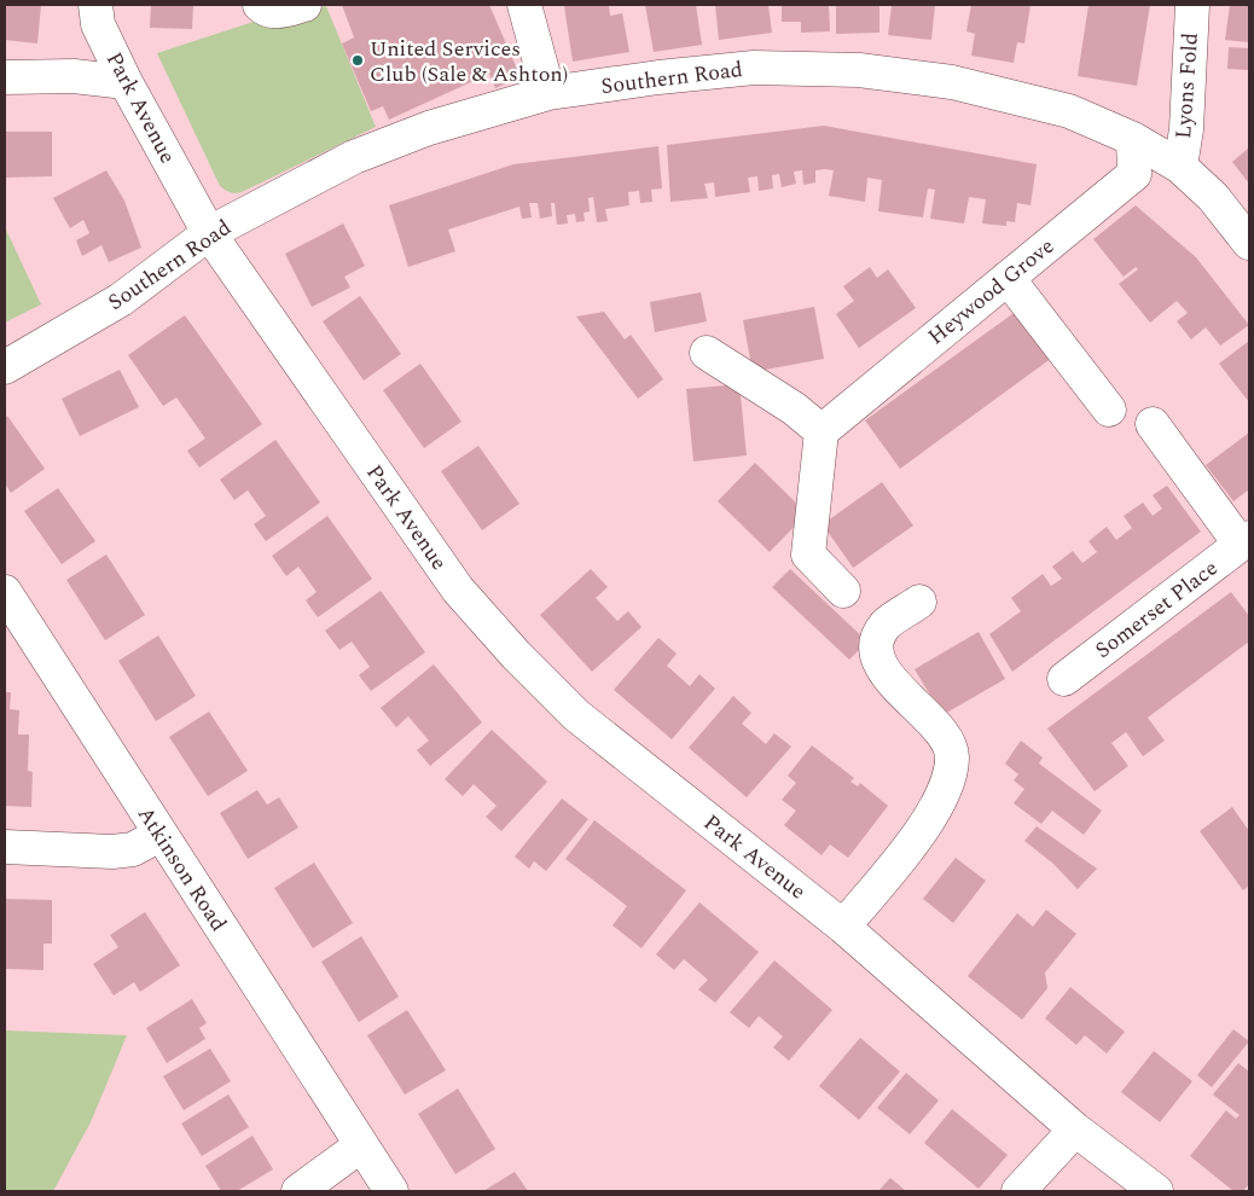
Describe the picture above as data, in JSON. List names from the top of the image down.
{
  "streets": {
    "street": [
      "Southern Road",
      "Lyons Fold",
      "Park Avenue",
      "Heywood Grove",
      "Somerset Place",
      "Atkinson Road"
    ]
  },
  "crossings": [
    ["Southern Road", "Lyons Fold"],
    ["Southern Road", "Park Avenue"],
    ["Southern Road", "Heywood Grove"]
  ],
  "places": ["United Services Club (Sale & Ashton)"]
}
